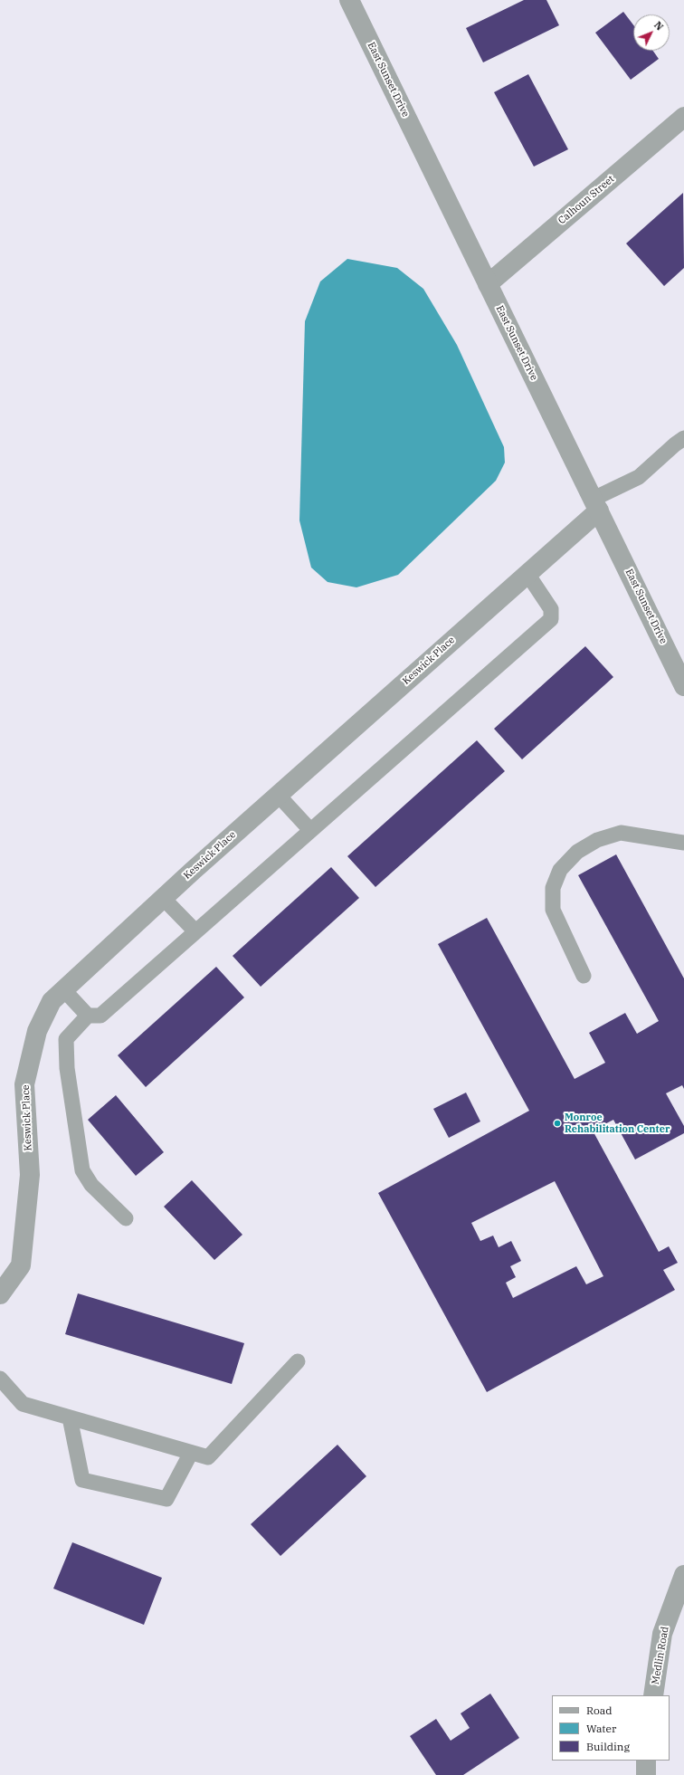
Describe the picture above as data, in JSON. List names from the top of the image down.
{
  "streets": {
    "street": [
      "East Sunset Drive",
      "Calhoun Street",
      "Keswick Place",
      "Medlin Road"
    ]
  },
  "crossings": [
    ["East Sunset Drive", "Calhoun Street"],
    ["East Sunset Drive", "Keswick Place"]
  ],
  "places": ["Monroe Rehabilitation Center"],
  "legend": ["Road", "Water", "Building"],
  "north": "top right"
}
